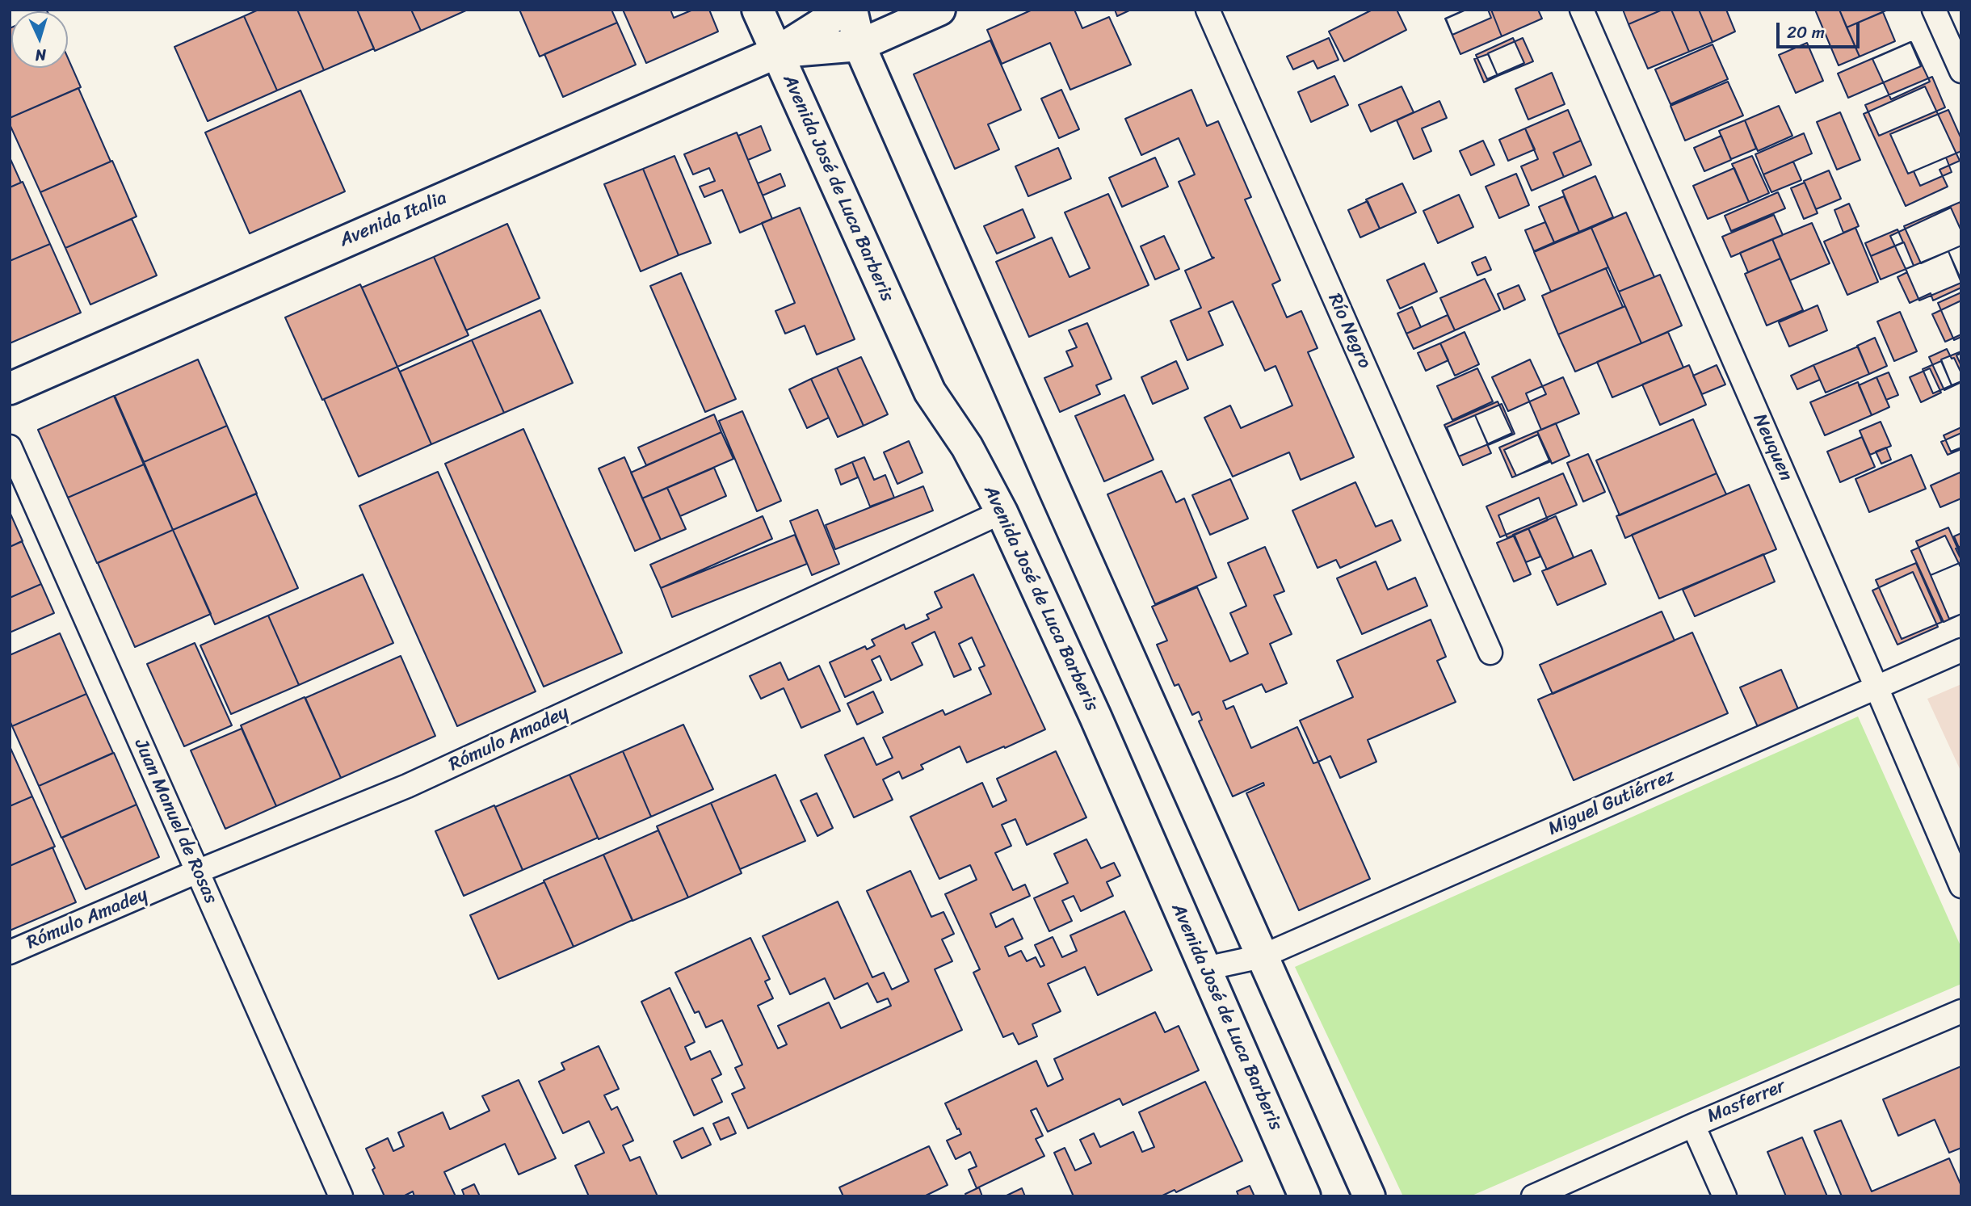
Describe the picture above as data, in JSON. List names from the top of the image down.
{
  "streets": {
    "main road": ["Avenida José de Luca Barberis", "Avenida Italia"],
    "street": [
      "Río Negro",
      "Neuquen",
      "Rómulo Amadey",
      "Miguel Gutiérrez",
      "Juan Manuel de Rosas",
      "Masferrer"
    ]
  },
  "crossings": [
    ["Avenida José de Luca Barberis", "Avenida Italia"],
    ["Avenida José de Luca Barberis", "Rómulo Amadey"],
    ["Avenida José de Luca Barberis", "Miguel Gutiérrez"],
    ["Neuquen", "Miguel Gutiérrez"],
    ["Rómulo Amadey", "Juan Manuel de Rosas"]
  ],
  "scale_bar": "20 m",
  "north": "bottom"
}
